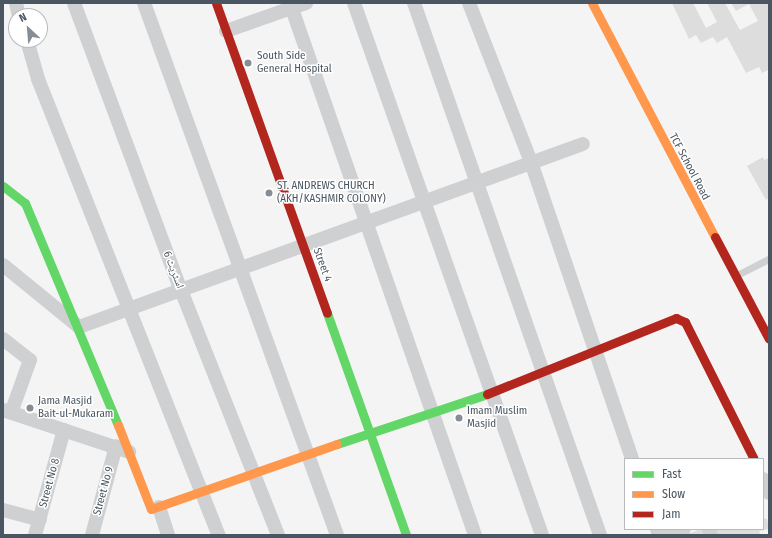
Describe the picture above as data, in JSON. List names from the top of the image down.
{
  "streets": {
    "street": [
      "TCF School Road",
      "Street 4",
      "اسٹریٹ 6",
      "Street No 8",
      "Street No 9"
    ]
  },
  "places": [
    "South Side General Hospital",
    "ST. ANDREWS CHURCH (AKH/KASHMIR COLONY)",
    "Jama Masjid Bait-ul-Mukaram",
    "Imam Muslim Masjid"
  ],
  "legend": ["Fast", "Slow", "Jam"],
  "north": "top left"
}
